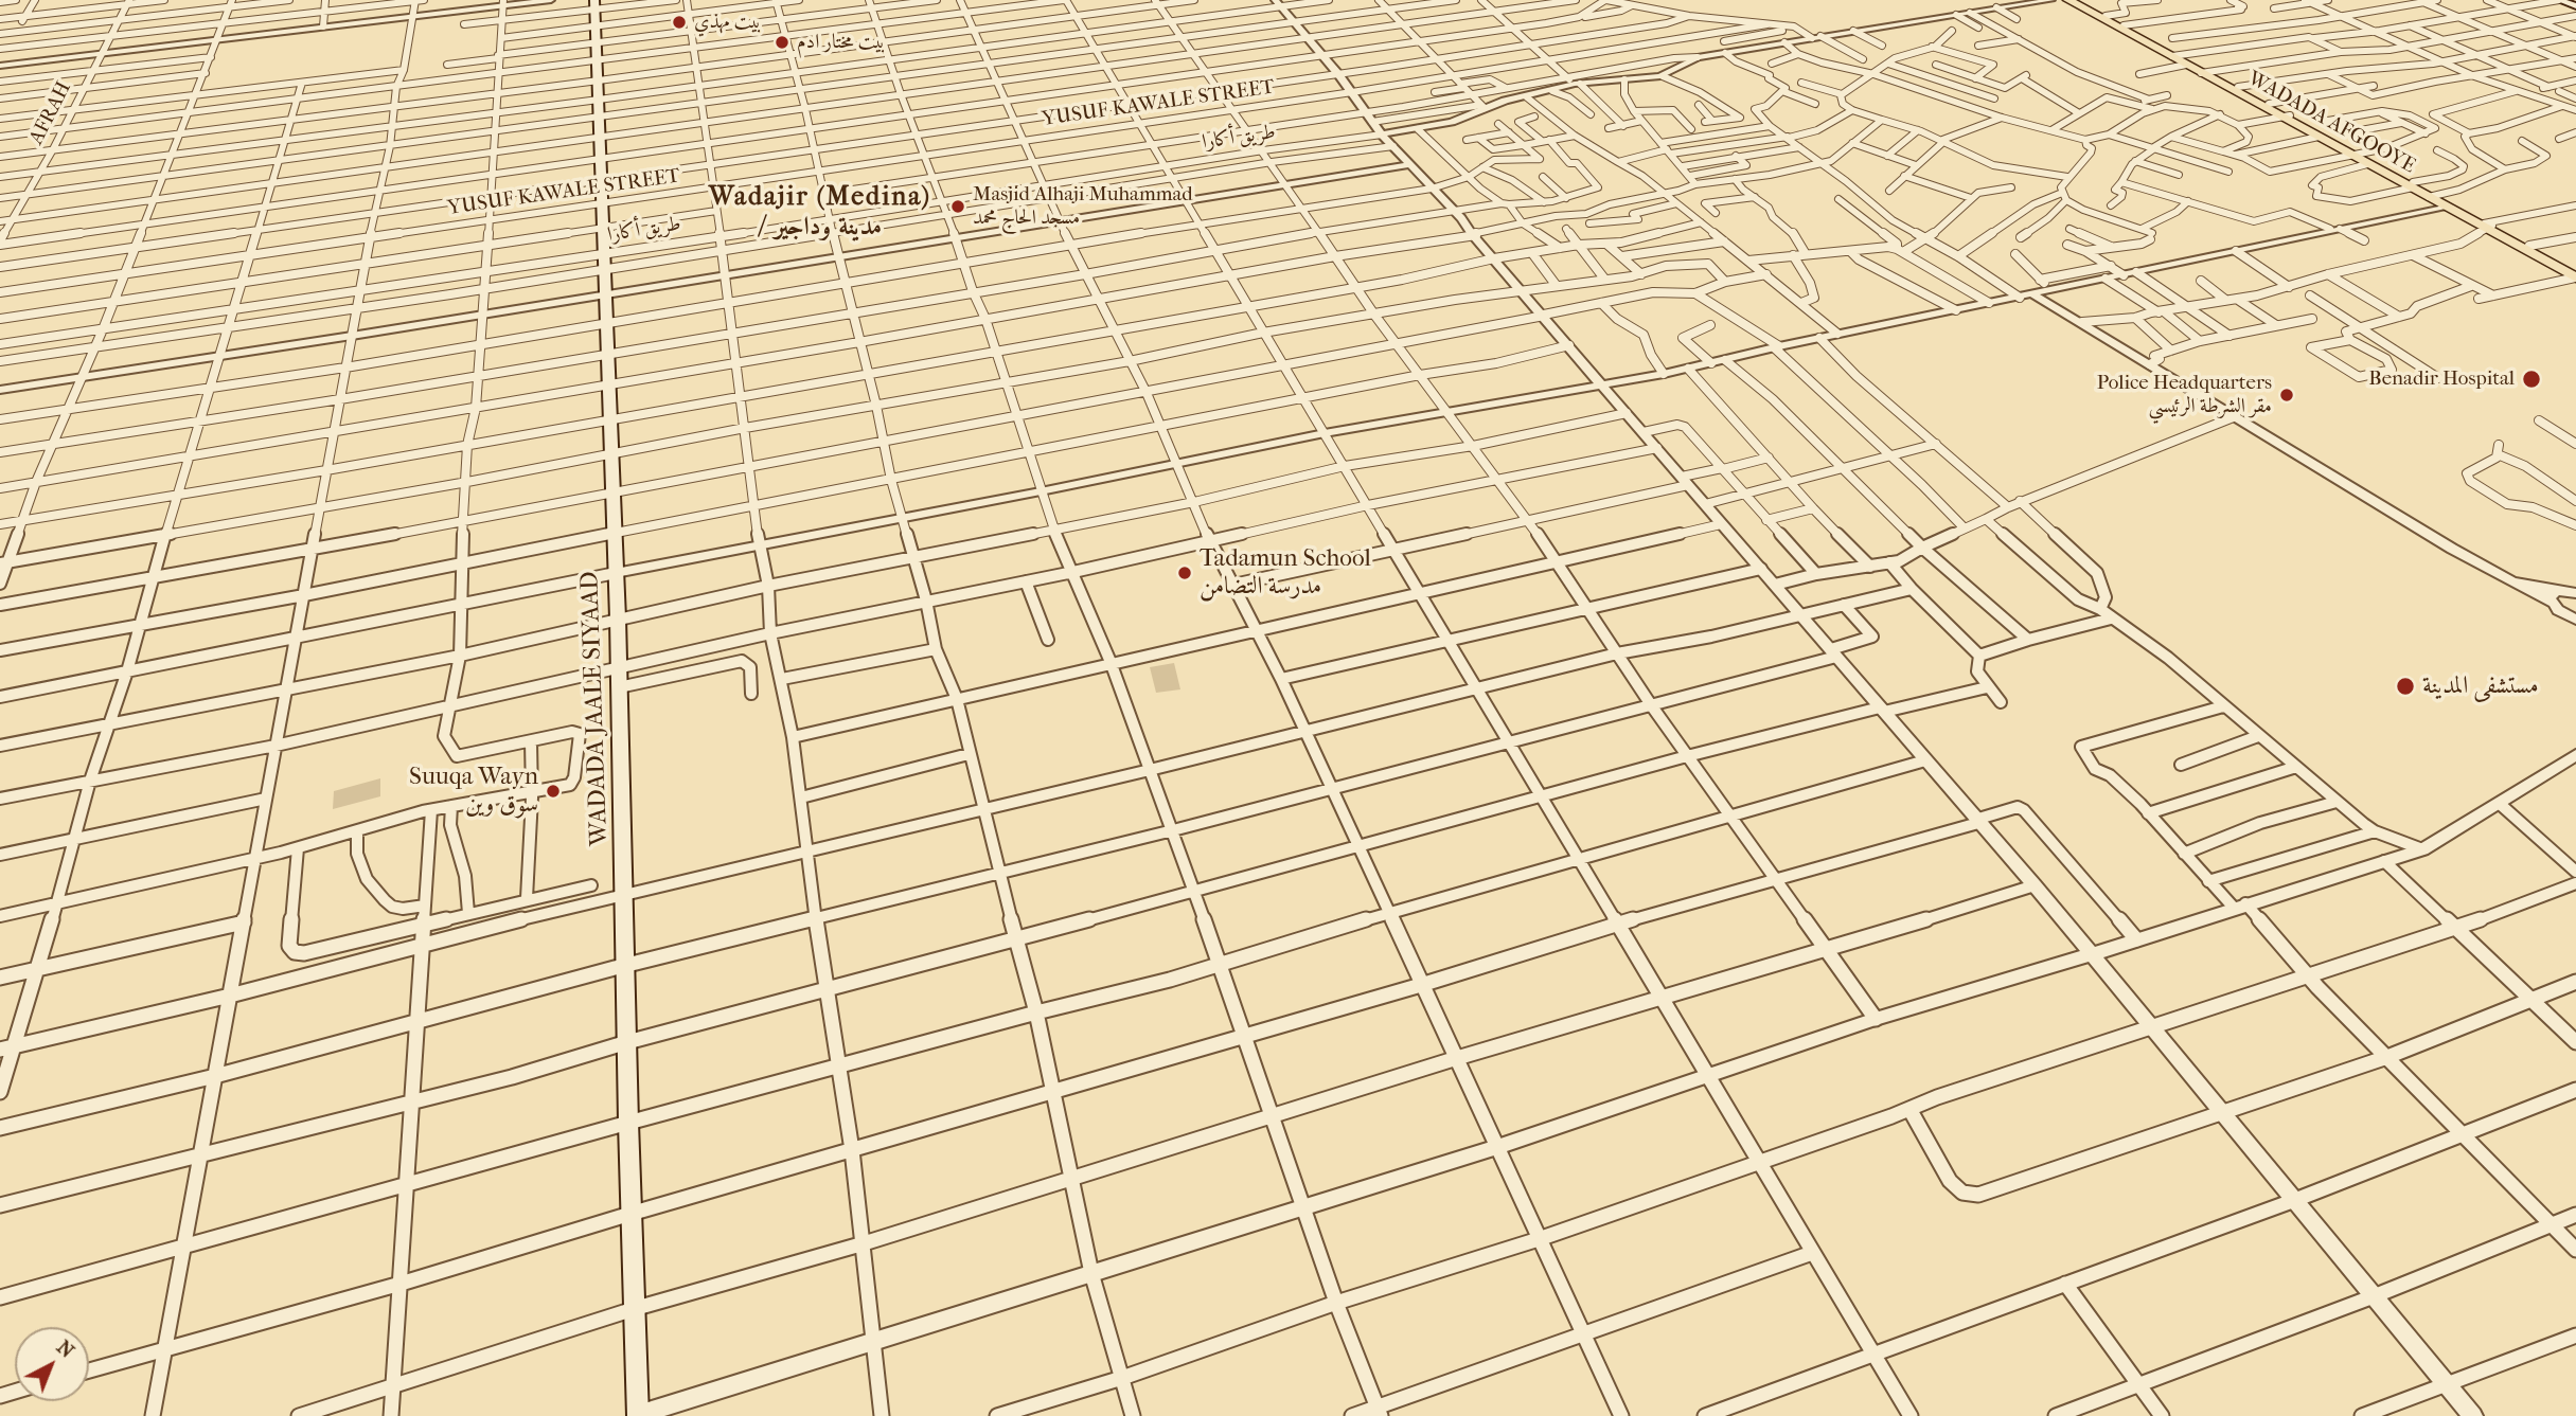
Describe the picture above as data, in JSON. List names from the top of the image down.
{
  "streets": {
    "highway": ["WADADA AFGOOYE"],
    "main road": ["WADADA JAALE SIYAAD"],
    "street": ["YUSUF KAWALE STREET", "AFRAH", "طريق أكارا"]
  },
  "crossings": [
    ["YUSUF KAWALE STREET", "WADADA JAALE SIYAAD"],
    ["طريق أكارا", "WADADA JAALE SIYAAD"]
  ],
  "districts": ["Wadajir (Medina) / مدينة وداجير"],
  "places": [
    "بيت مهذي",
    "بيت مختار ادم",
    "Masjid Alhaji Muhammad مسجد الحاج محمد",
    "Benadir Hospital",
    "Police Headquarters مقر الشرطة الرئيسي",
    "Tadamun School مدرسة التضامن",
    "مستشفى المدينة",
    "Suuqa Wayn سوق وين"
  ],
  "north": "top right"
}
